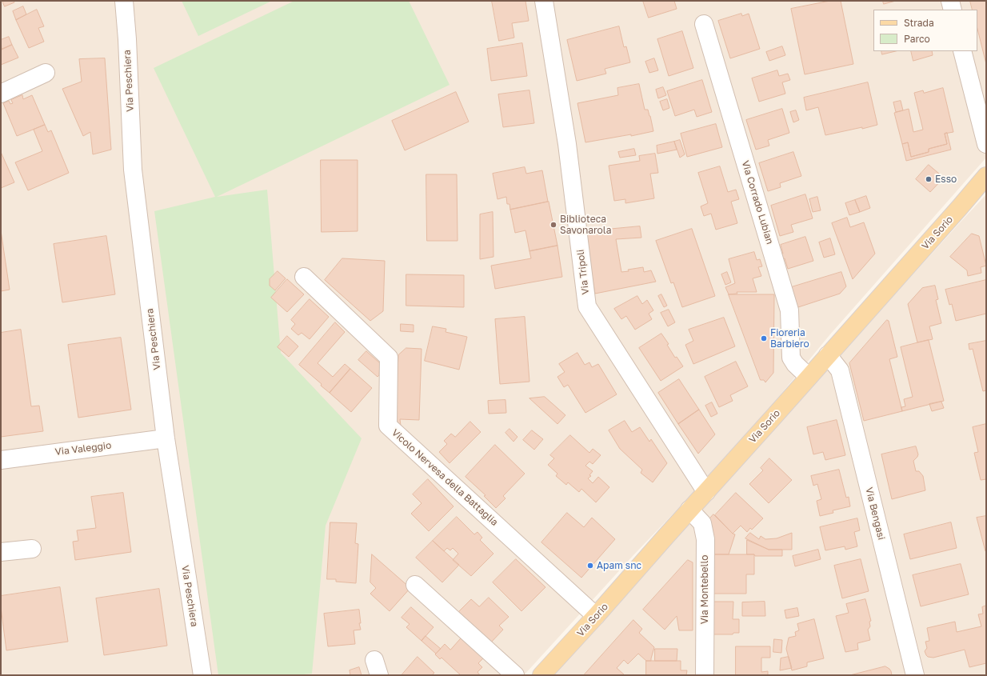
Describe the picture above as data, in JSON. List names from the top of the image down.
{
  "streets": {
    "main road": ["Via Sorio"],
    "street": [
      "Via Peschiera",
      "Via Corrado Lubian",
      "Via Tripoli",
      "Via Valeggio",
      "Vicolo Nervesa della Battaglia",
      "Via Bengasi",
      "Via Montebello"
    ]
  },
  "crossings": [
    ["Via Peschiera", "Via Valeggio"],
    ["Via Corrado Lubian", "Via Sorio"],
    ["Via Sorio", "Via Tripoli"],
    ["Via Sorio", "Vicolo Nervesa della Battaglia"],
    ["Via Sorio", "Via Bengasi"],
    ["Via Sorio", "Via Montebello"]
  ],
  "places": [
    "Esso",
    "Biblioteca Savonarola",
    "Fioreria Barbiero",
    "Apam snc"
  ],
  "legend": ["Strada", "Parco"]
}
